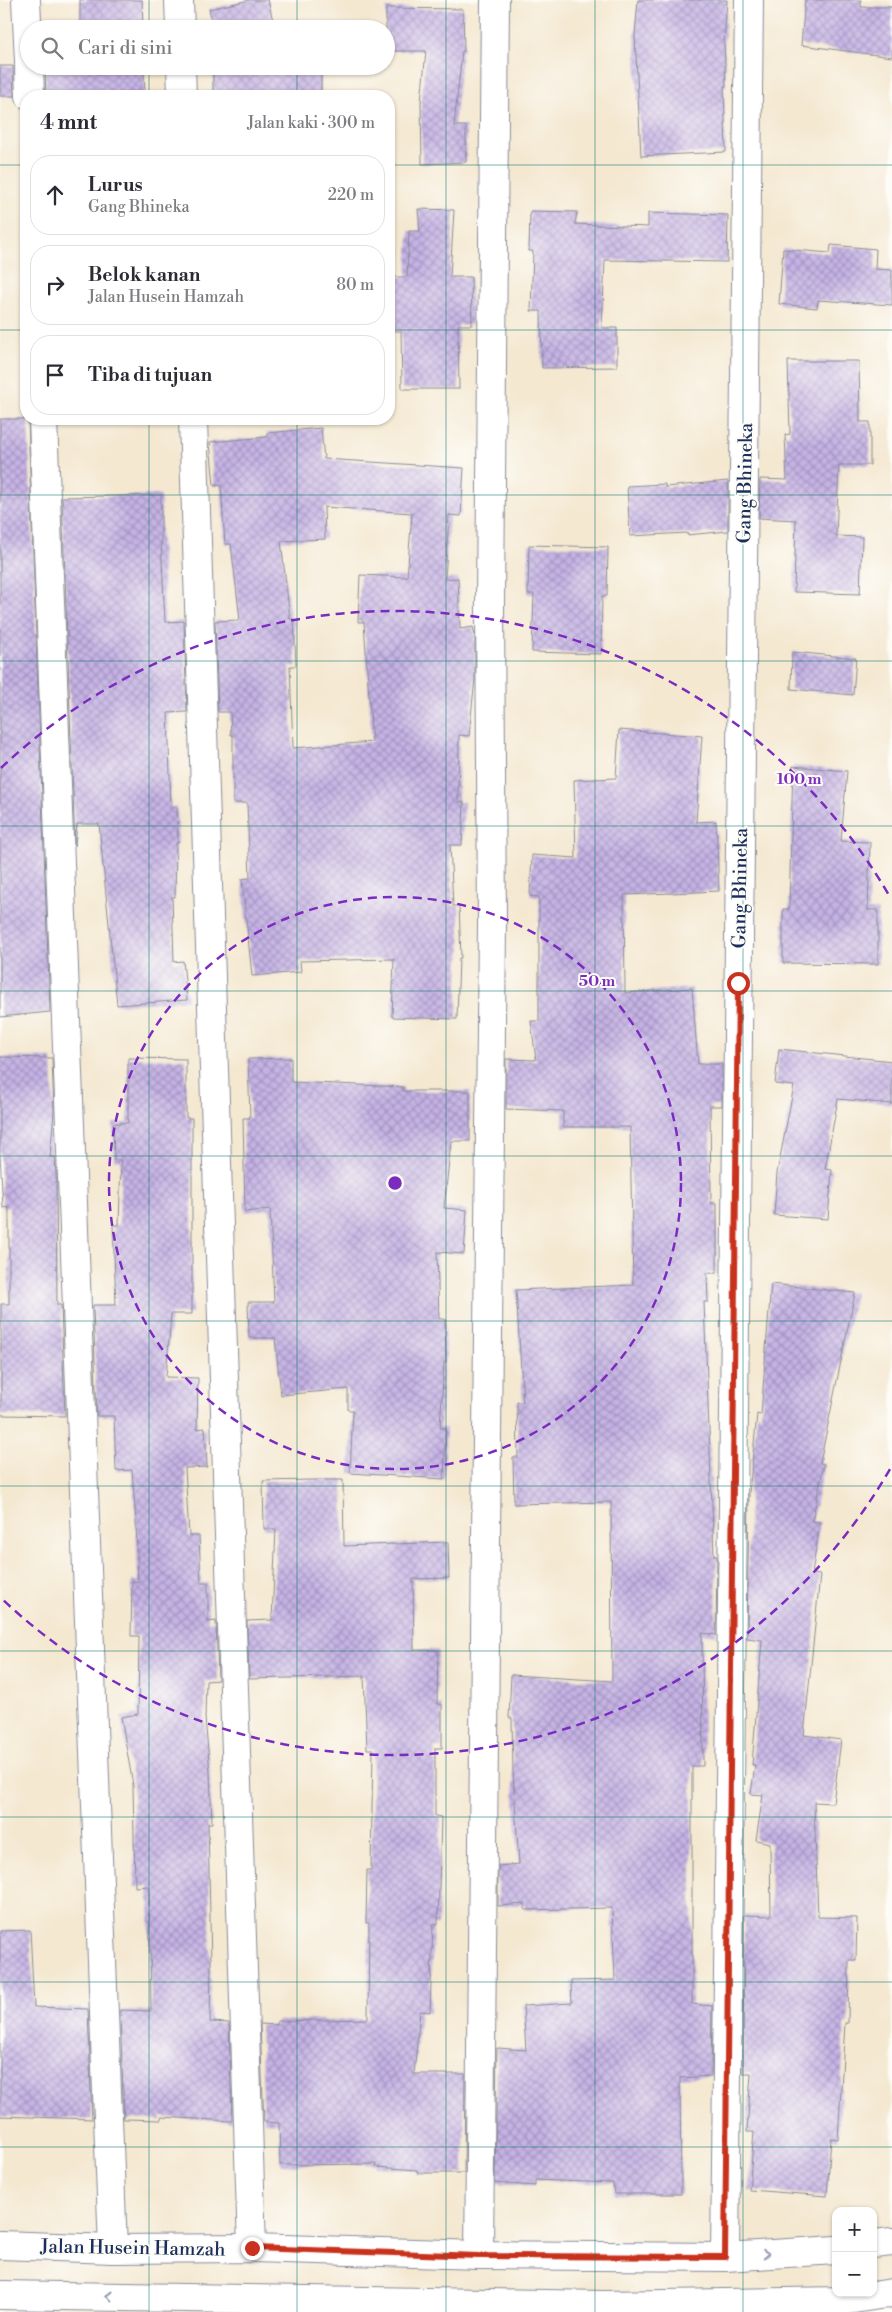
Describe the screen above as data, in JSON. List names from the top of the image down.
{
  "streets": {
    "street": ["Gang Bhineka", "Jalan Husein Hamzah"]
  },
  "crossings": [
    ["Gang Bhineka", "Jalan Husein Hamzah"]
  ],
  "page": {
    "search": "Cari di sini",
    "heading": ["4 mnt", "Jalan kaki · 300 m"],
    "list": [
      ["Lurus", "Gang Bhineka", "220 m"],
      ["Belok kanan", "Jalan Husein Hamzah", "80 m"],
      "Tiba di tujuan"
    ],
    "map_buttons": ["+", "−"]
  },
  "rings": ["100 m", "50 m"]
}
